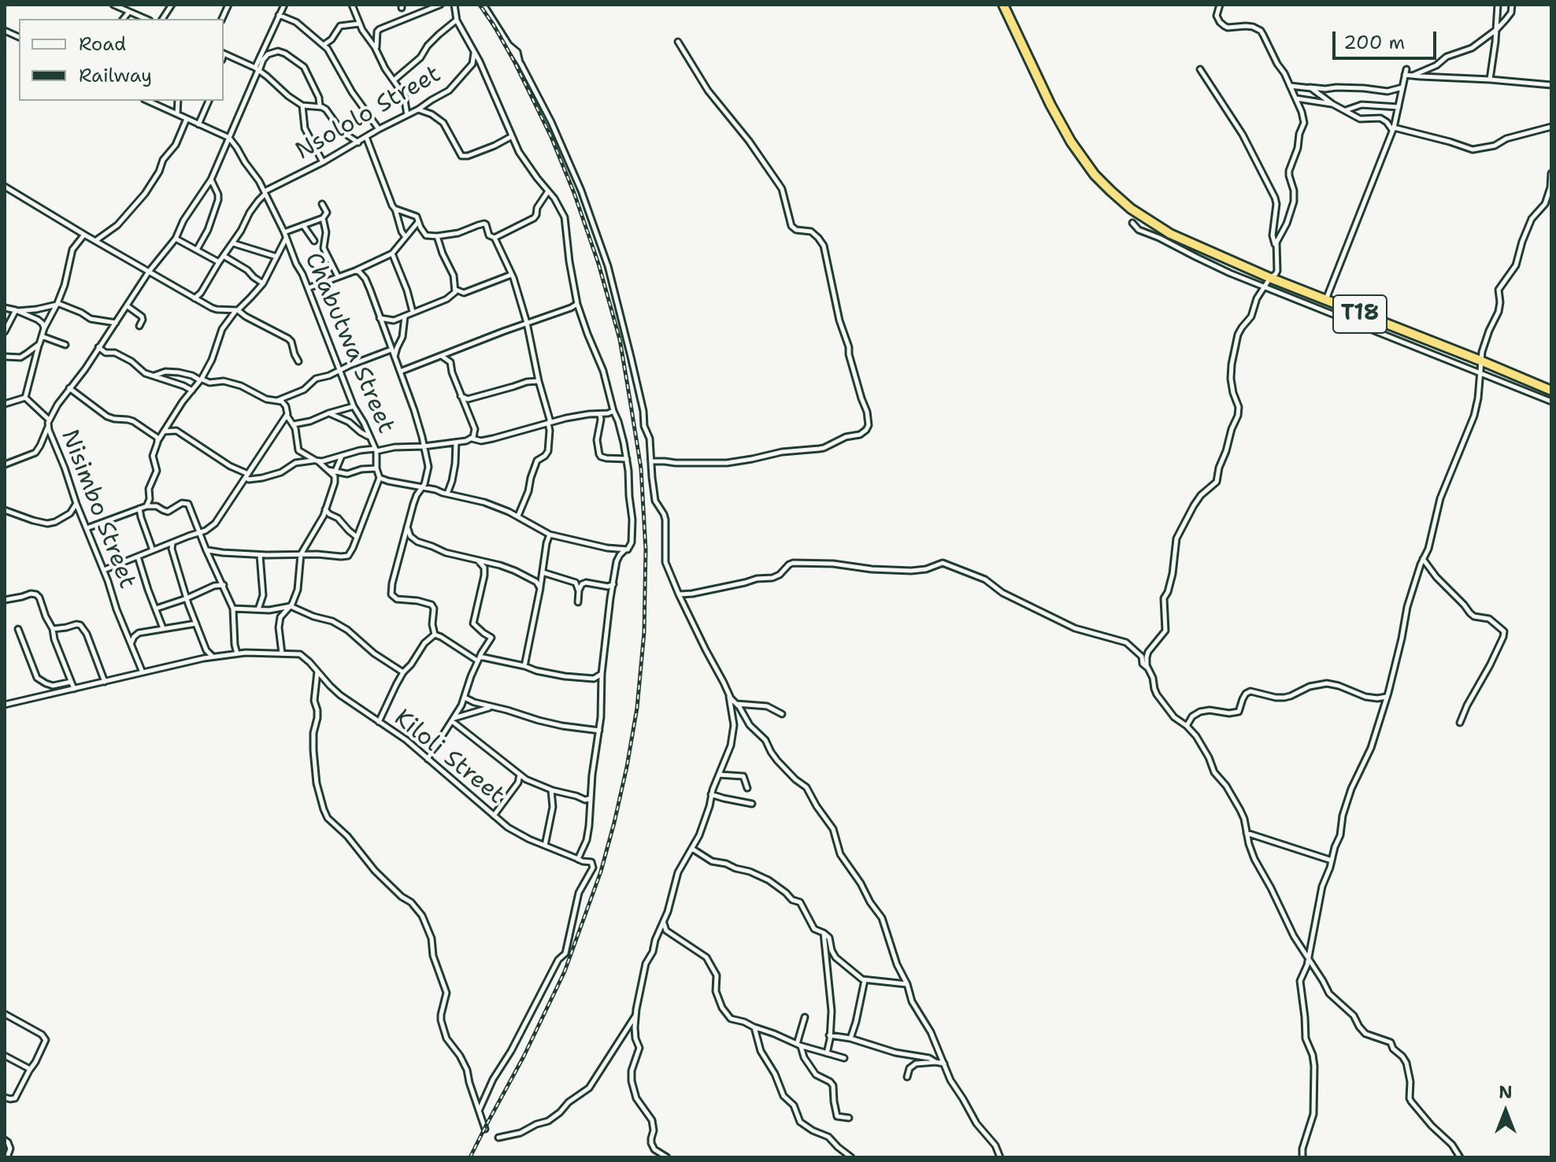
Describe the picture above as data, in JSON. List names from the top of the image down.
{
  "streets": {
    "highway": ["T18"],
    "street": [
      "Nsololo Street",
      "Chabutwa Street",
      "Nisimbo Street",
      "Kiloli Street"
    ]
  },
  "crossings": [
    ["Nsololo Street", "Chabutwa Street"],
    ["Chabutwa Street", "Nisimbo Street"],
    ["Nisimbo Street", "Kiloli Street"]
  ],
  "legend": ["Road", "Railway"],
  "scale_bar": "200 m",
  "north": "top"
}
